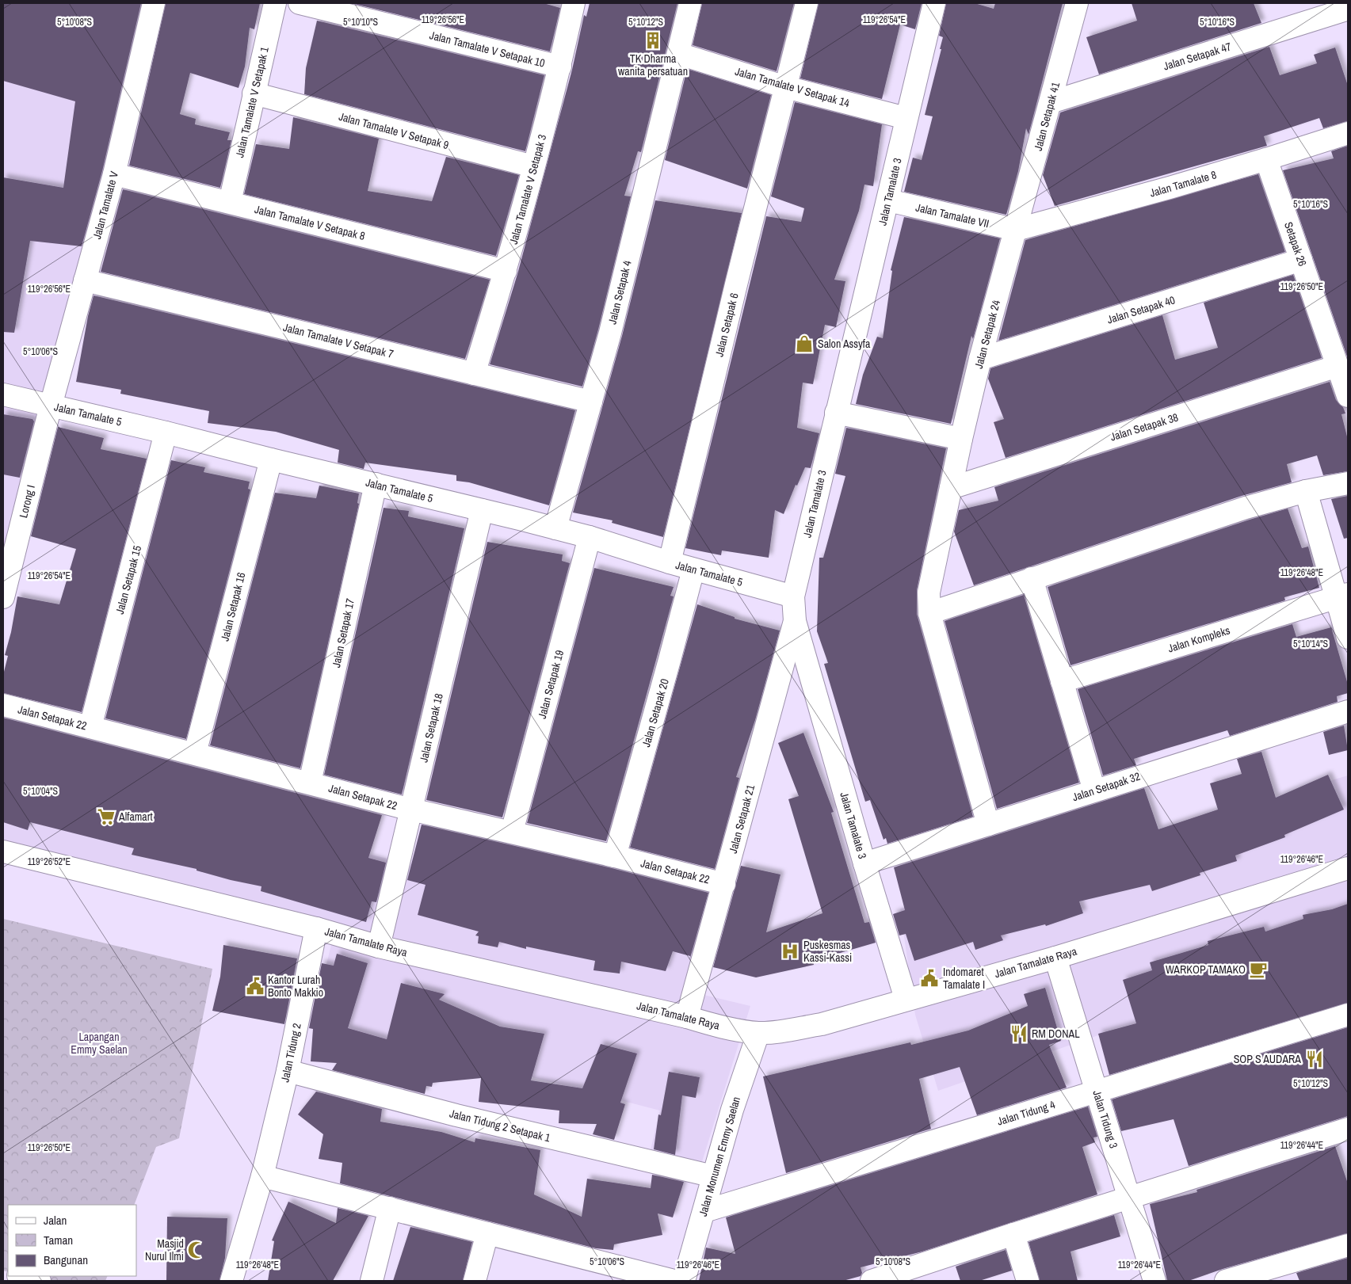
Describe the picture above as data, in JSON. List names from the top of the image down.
{
  "streets": {
    "street": [
      "Jalan Tamalate V Setapak 10",
      "Jalan Setapak 47",
      "Jalan Tamalate V Setapak 14",
      "Jalan Tamalate V Setapak 1",
      "Jalan Setapak 41",
      "Jalan Tamalate V Setapak 9",
      "Jalan Tamalate 8",
      "Jalan Tamalate V Setapak 3",
      "Jalan Tamalate 3",
      "Jalan Tamalate V",
      "Jalan Tamalate VII",
      "Jalan Tamalate V Setapak 8",
      "Setapak 26",
      "Jalan Setapak 4",
      "Jalan Setapak 40",
      "Jalan Setapak 6",
      "Jalan Setapak 24",
      "Jalan Tamalate V Setapak 7",
      "Jalan Tamalate 5",
      "Jalan Setapak 38",
      "Lorong I",
      "Jalan Setapak 15",
      "Jalan Setapak 16",
      "Jalan Setapak 17",
      "Jalan Kompleks",
      "Jalan Setapak 19",
      "Jalan Setapak 20",
      "Jalan Setapak 22",
      "Jalan Setapak 18",
      "Jalan Setapak 32",
      "Jalan Setapak 21",
      "Jalan Tamalate Raya",
      "Jalan Tidung 2",
      "Jalan Tidung 4",
      "Jalan Tidung 3",
      "Jalan Tidung 2 Setapak 1",
      "Jalan Monumen Emmy Saelan"
    ]
  },
  "crossings": [
    ["Jalan Tamalate V Setapak 10", "Jalan Tamalate V Setapak 3"],
    ["Jalan Setapak 47", "Jalan Setapak 41"],
    ["Jalan Tamalate V Setapak 14", "Jalan Tamalate 3"],
    ["Jalan Tamalate V Setapak 14", "Jalan Setapak 4"],
    ["Jalan Tamalate V Setapak 14", "Jalan Setapak 6"],
    ["Jalan Tamalate V Setapak 1", "Jalan Tamalate V Setapak 9"],
    ["Jalan Tamalate V Setapak 1", "Jalan Tamalate V Setapak 8"],
    ["Jalan Setapak 41", "Jalan Tamalate 8"],
    ["Jalan Setapak 41", "Jalan Tamalate VII"],
    ["Jalan Setapak 41", "Jalan Setapak 24"],
    ["Jalan Tamalate V Setapak 9", "Jalan Tamalate V Setapak 3"],
    ["Jalan Tamalate 8", "Jalan Tamalate VII"],
    ["Jalan Tamalate 8", "Setapak 26"],
    ["Jalan Tamalate 8", "Jalan Setapak 24"],
    ["Jalan Tamalate V Setapak 3", "Jalan Tamalate V Setapak 8"],
    ["Jalan Tamalate V Setapak 3", "Jalan Tamalate V Setapak 7"],
    ["Jalan Tamalate 3", "Jalan Tamalate VII"],
    ["Jalan Tamalate 3", "Jalan Tamalate 5"],
    ["Jalan Tamalate 3", "Jalan Setapak 32"],
    ["Jalan Tamalate 3", "Jalan Setapak 21"],
    ["Jalan Tamalate 3", "Jalan Tamalate Raya"],
    ["Jalan Tamalate V", "Jalan Tamalate V Setapak 8"],
    ["Jalan Tamalate V", "Jalan Tamalate V Setapak 7"],
    ["Jalan Tamalate V", "Jalan Tamalate 5"],
    ["Jalan Tamalate V", "Lorong I"],
    ["Jalan Tamalate VII", "Jalan Setapak 24"],
    ["Setapak 26", "Jalan Setapak 40"],
    ["Setapak 26", "Jalan Setapak 38"],
    ["Jalan Setapak 4", "Jalan Tamalate V Setapak 7"],
    ["Jalan Setapak 4", "Jalan Tamalate 5"],
    ["Jalan Setapak 40", "Jalan Setapak 24"],
    ["Jalan Setapak 6", "Jalan Tamalate 5"],
    ["Jalan Setapak 24", "Jalan Setapak 38"],
    ["Jalan Setapak 24", "Jalan Setapak 32"],
    ["Jalan Tamalate 5", "Lorong I"],
    ["Jalan Tamalate 5", "Jalan Setapak 15"],
    ["Jalan Tamalate 5", "Jalan Setapak 16"],
    ["Jalan Tamalate 5", "Jalan Setapak 17"],
    ["Jalan Tamalate 5", "Jalan Setapak 19"],
    ["Jalan Tamalate 5", "Jalan Setapak 20"],
    ["Jalan Tamalate 5", "Jalan Setapak 18"],
    ["Jalan Setapak 15", "Jalan Setapak 22"],
    ["Jalan Setapak 16", "Jalan Setapak 22"],
    ["Jalan Setapak 17", "Jalan Setapak 22"],
    ["Jalan Setapak 19", "Jalan Setapak 22"],
    ["Jalan Setapak 20", "Jalan Setapak 22"],
    ["Jalan Setapak 22", "Jalan Setapak 18"],
    ["Jalan Setapak 22", "Jalan Setapak 21"],
    ["Jalan Setapak 18", "Jalan Tamalate Raya"],
    ["Jalan Setapak 21", "Jalan Tamalate Raya"],
    ["Jalan Tamalate Raya", "Jalan Tidung 2"],
    ["Jalan Tamalate Raya", "Jalan Tidung 3"],
    ["Jalan Tamalate Raya", "Jalan Monumen Emmy Saelan"],
    ["Jalan Tidung 2", "Jalan Tidung 2 Setapak 1"],
    ["Jalan Tidung 4", "Jalan Tidung 3"],
    ["Jalan Tidung 4", "Jalan Monumen Emmy Saelan"],
    ["Jalan Tidung 2 Setapak 1", "Jalan Monumen Emmy Saelan"]
  ],
  "parks": ["Lapangan Emmy Saelan"],
  "places": {
    "building": ["TK Dharma wanita persatuan"],
    "shop": ["Salon Assyfa"],
    "supermarket": ["Alfamart"],
    "hospital": ["Puskesmas Kassi-Kassi"],
    "cafe": ["WARKOP TAMAKO"],
    "public building": ["Indomaret Tamalate I", "Kantor Lurah Bonto Makkio"],
    "restaurant": ["RM DONAL", "SOP S AUDARA"],
    "mosque": ["Masjid Nurul Ilmi"]
  },
  "legend": ["Jalan", "Taman", "Bangunan"],
  "coordinates": [
    "119°26'56\"E",
    "119°26'54\"E",
    "5°10'16\"S",
    "5°10'08\"S",
    "5°10'10\"S",
    "5°10'12\"S",
    "119°26'50\"E",
    "5°10'06\"S",
    "119°26'48\"E",
    "5°10'14\"S",
    "5°10'04\"S",
    "119°26'46\"E",
    "119°26'52\"E",
    "119°26'44\"E"
  ]
}
